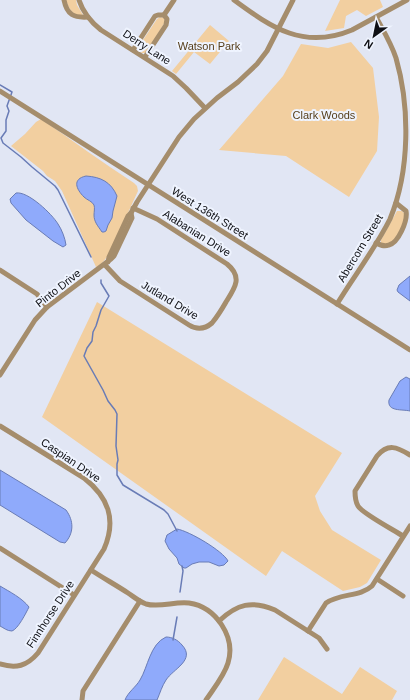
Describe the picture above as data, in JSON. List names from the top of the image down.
{
  "streets": {
    "street": [
      "Derry Lane",
      "West 136th Street",
      "Alabanian Drive",
      "Abercorn Street",
      "Pinto Drive",
      "Jutland Drive",
      "Caspian Drive",
      "Finnhorse Drive"
    ]
  },
  "crossings": [
    ["Derry Lane", "Pinto Drive"],
    ["West 136th Street", "Abercorn Street"],
    ["West 136th Street", "Pinto Drive"],
    ["Alabanian Drive", "Pinto Drive"],
    ["Alabanian Drive", "Jutland Drive"],
    ["Pinto Drive", "Jutland Drive"],
    ["Caspian Drive", "Finnhorse Drive"]
  ],
  "parks": ["Watson Park", "Clark Woods"],
  "north": "bottom left"
}
